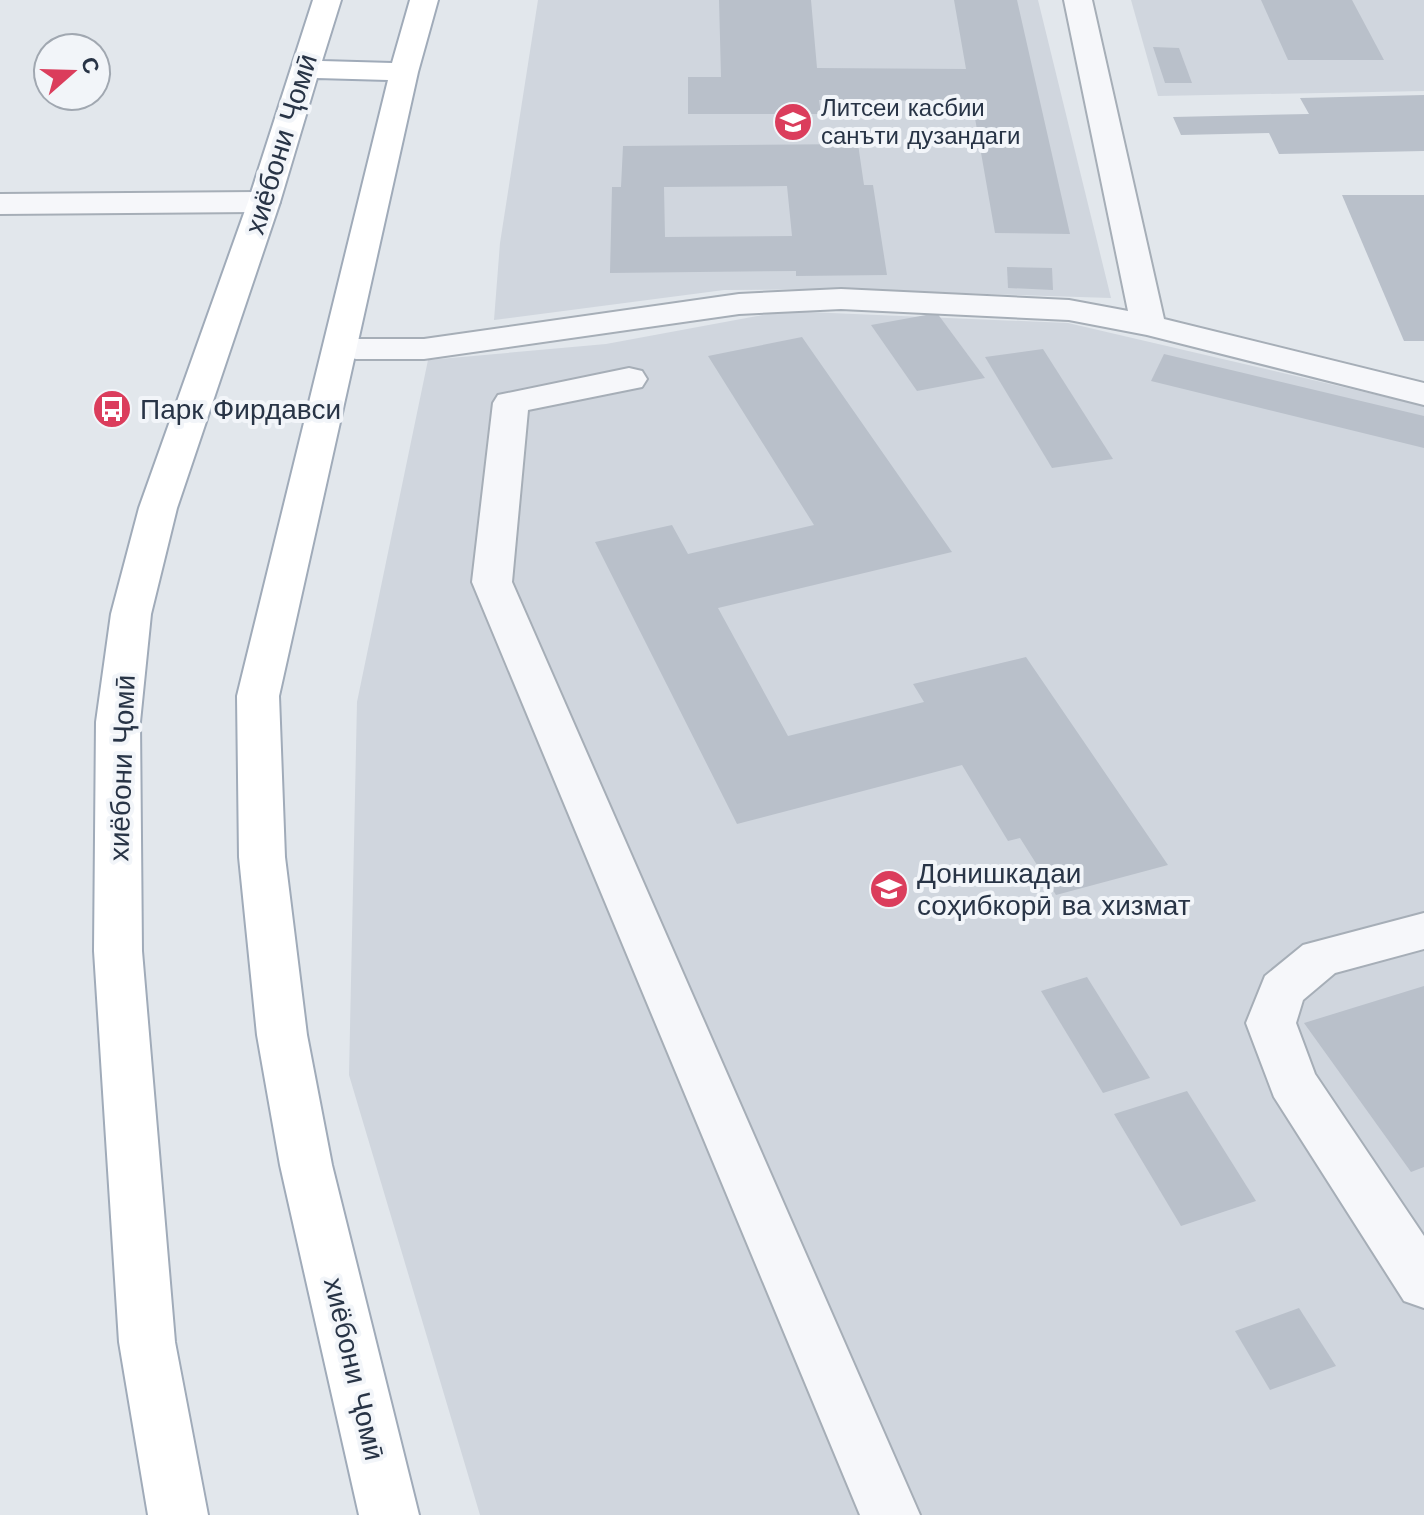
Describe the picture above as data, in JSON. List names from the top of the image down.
{
  "streets": {
    "main road": ["хиёбони Ҷомӣ"]
  },
  "places": {
    "school or university": ["Литсеи касбии санъти дузандаги", "Донишкадаи соҳибкорӣ ва хизмат"],
    "bus stop": ["Парк Фирдавси"]
  },
  "north": "right"
}
